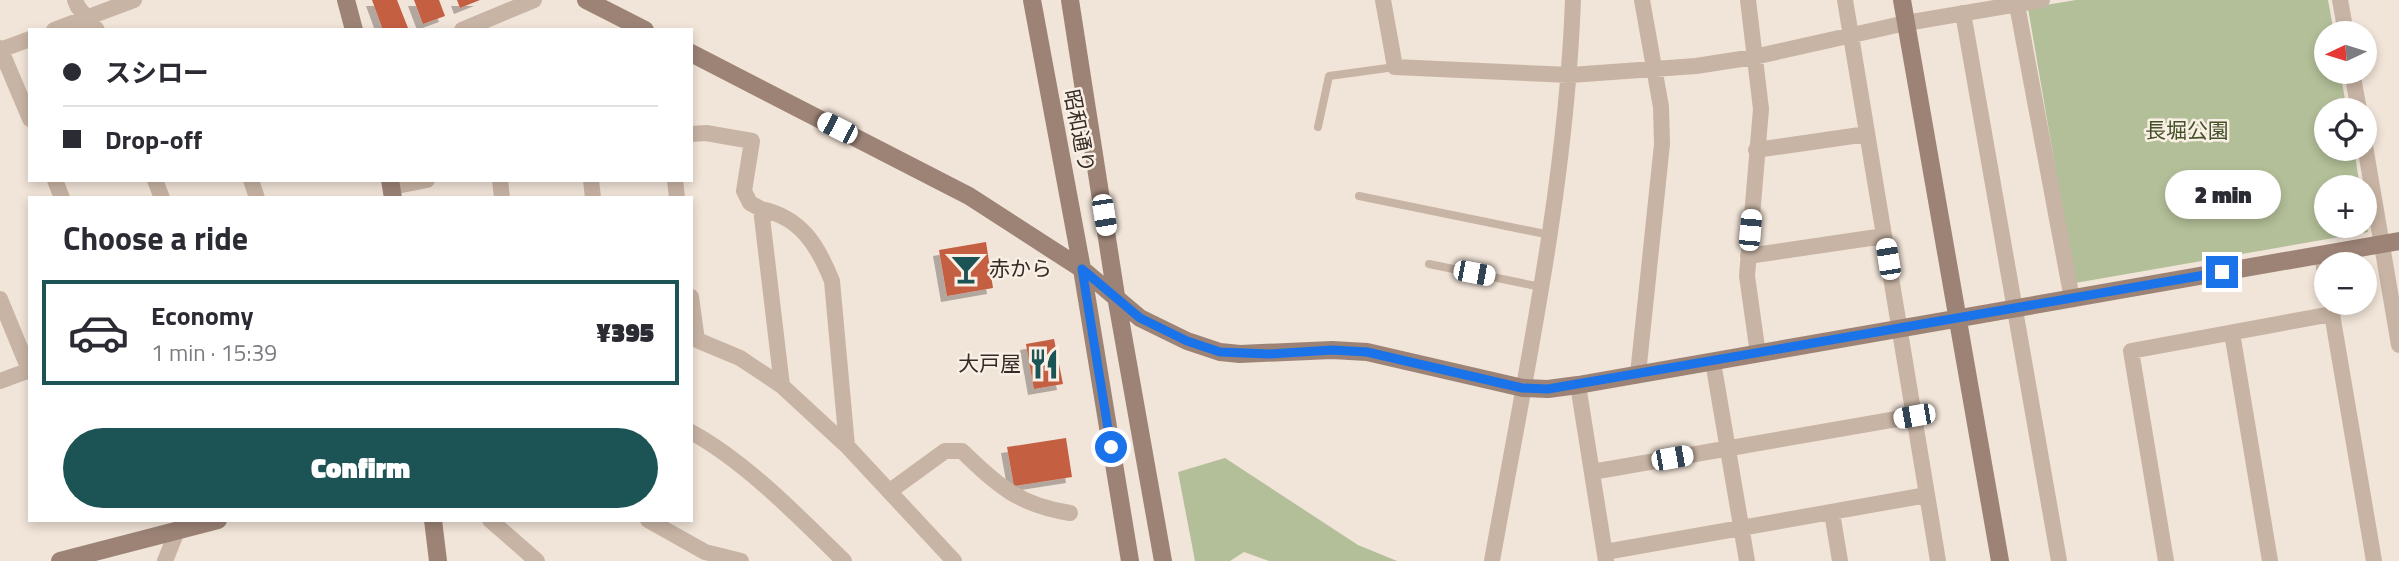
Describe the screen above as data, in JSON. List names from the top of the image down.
{
  "streets": {
    "street": ["昭和通り"]
  },
  "parks": ["長堀公園"],
  "places": {
    "bar": ["赤から"],
    "restaurant": ["大戸屋"]
  },
  "north": "left",
  "page": {
    "map_buttons": ["+", "−"],
    "banner": ["スシロー", "Drop-off"],
    "bubble": "2 min",
    "heading": "Choose a ride",
    "list": [
      {
        "name": "Economy",
        "note": "1 min · 15:39",
        "value": "¥395"
      }
    ],
    "buttons": "Confirm"
  }
}
